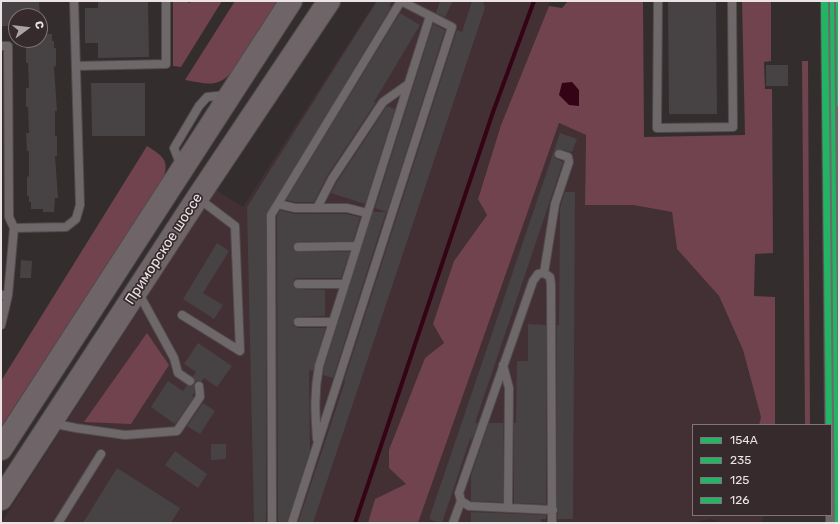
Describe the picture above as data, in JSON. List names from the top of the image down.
{
  "streets": {
    "main road": ["Приморское шоссе"]
  },
  "lines": [
    "transit line 154А",
    "transit line 235",
    "transit line 125",
    "transit line 126"
  ],
  "legend": [
    "154А",
    "235",
    "125",
    "126"
  ],
  "north": "right"
}
